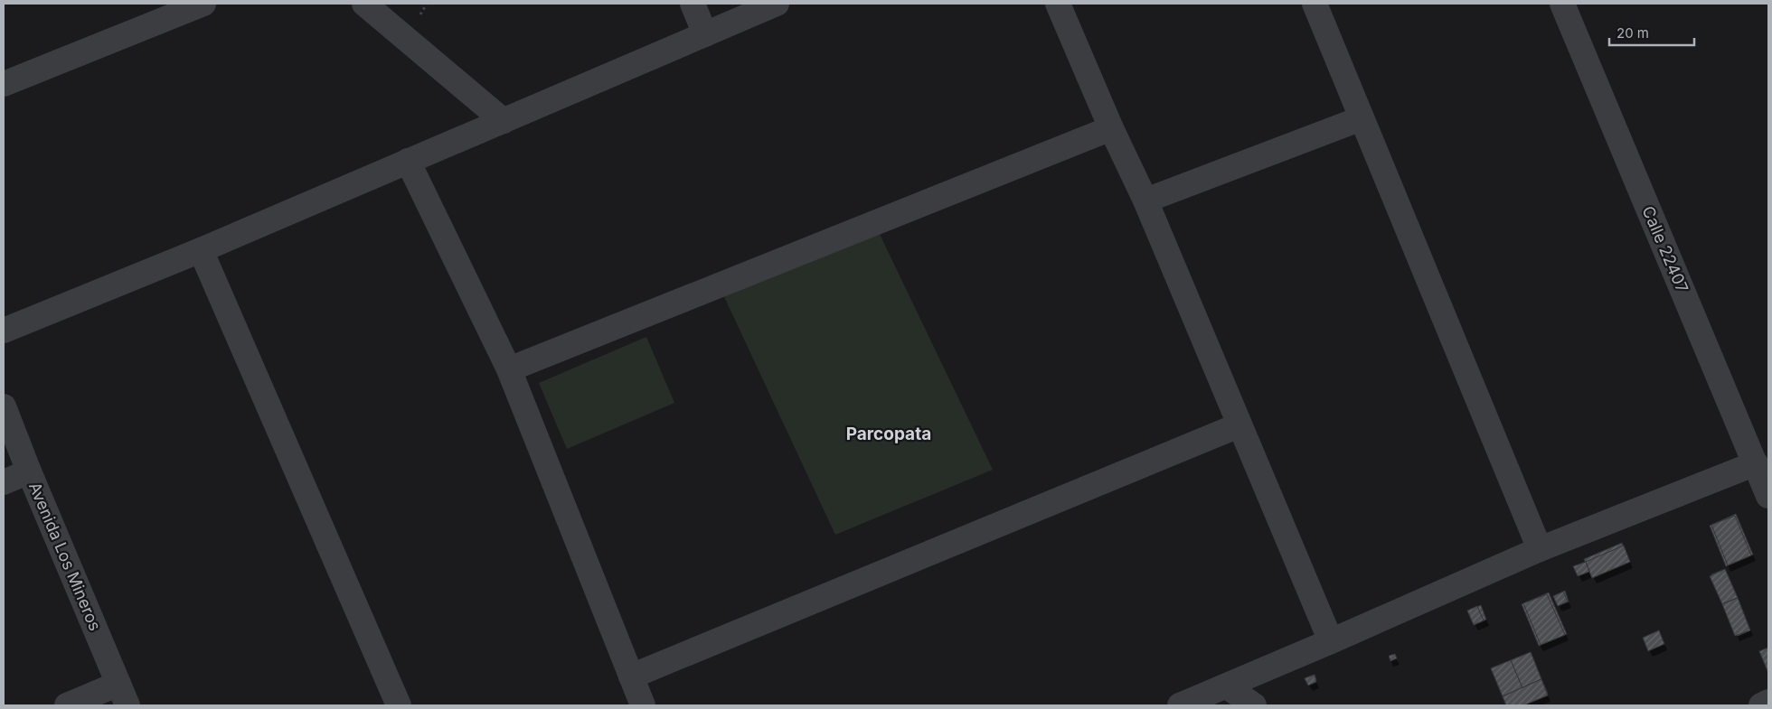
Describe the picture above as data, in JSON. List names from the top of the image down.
{
  "streets": {
    "street": ["Calle 22407", "Avenida Los Mineros"]
  },
  "districts": ["Parcopata"],
  "scale_bar": "20 m"
}
